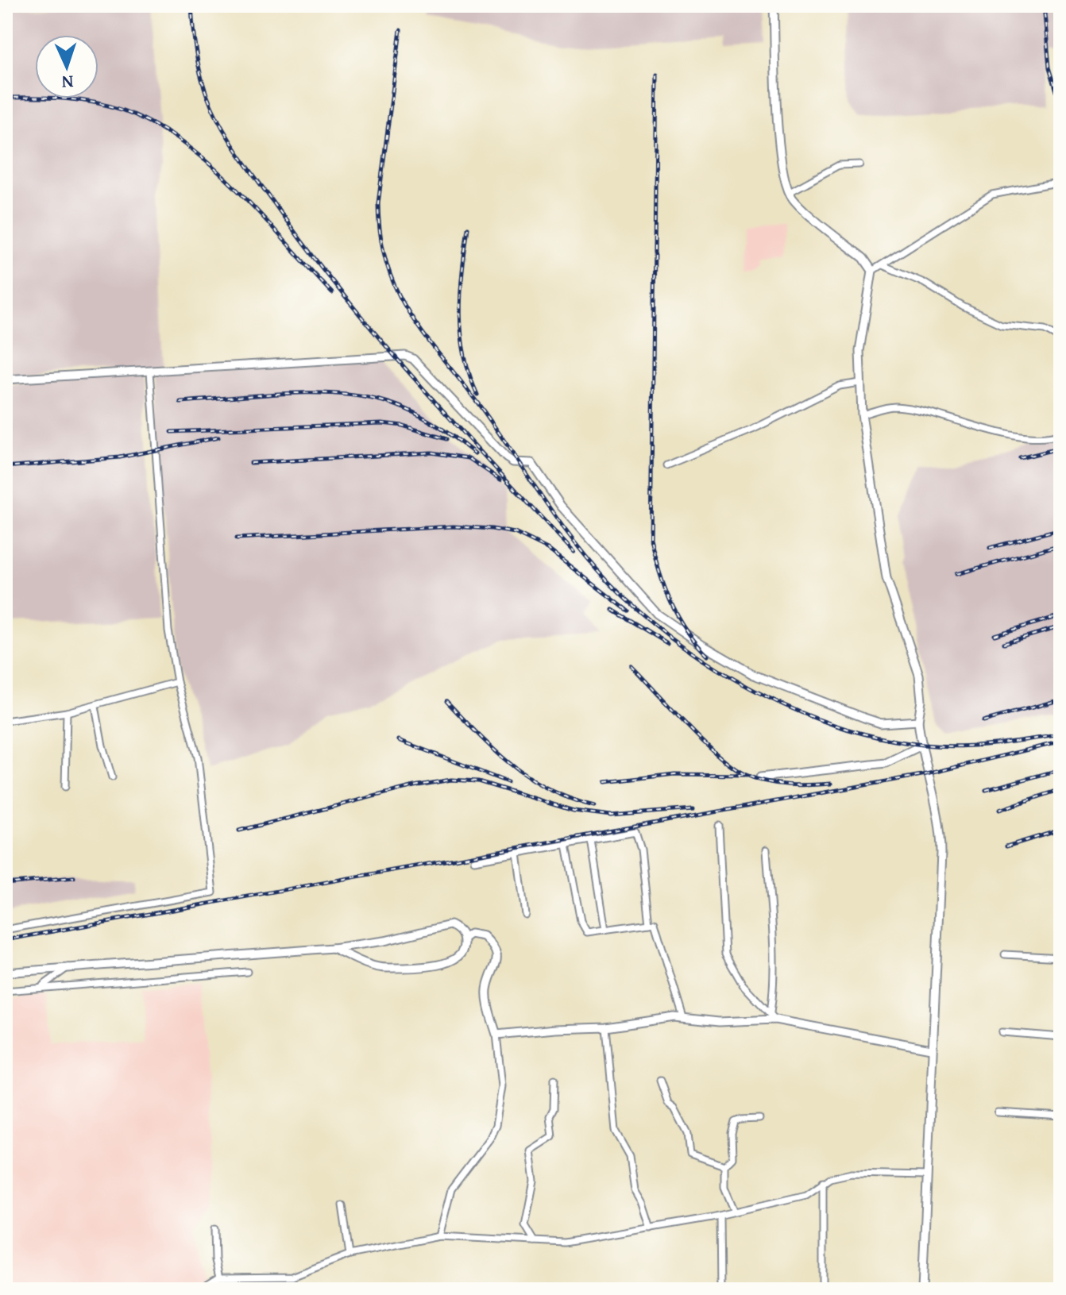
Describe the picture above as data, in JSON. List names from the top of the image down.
{
  "north": "bottom"
}
